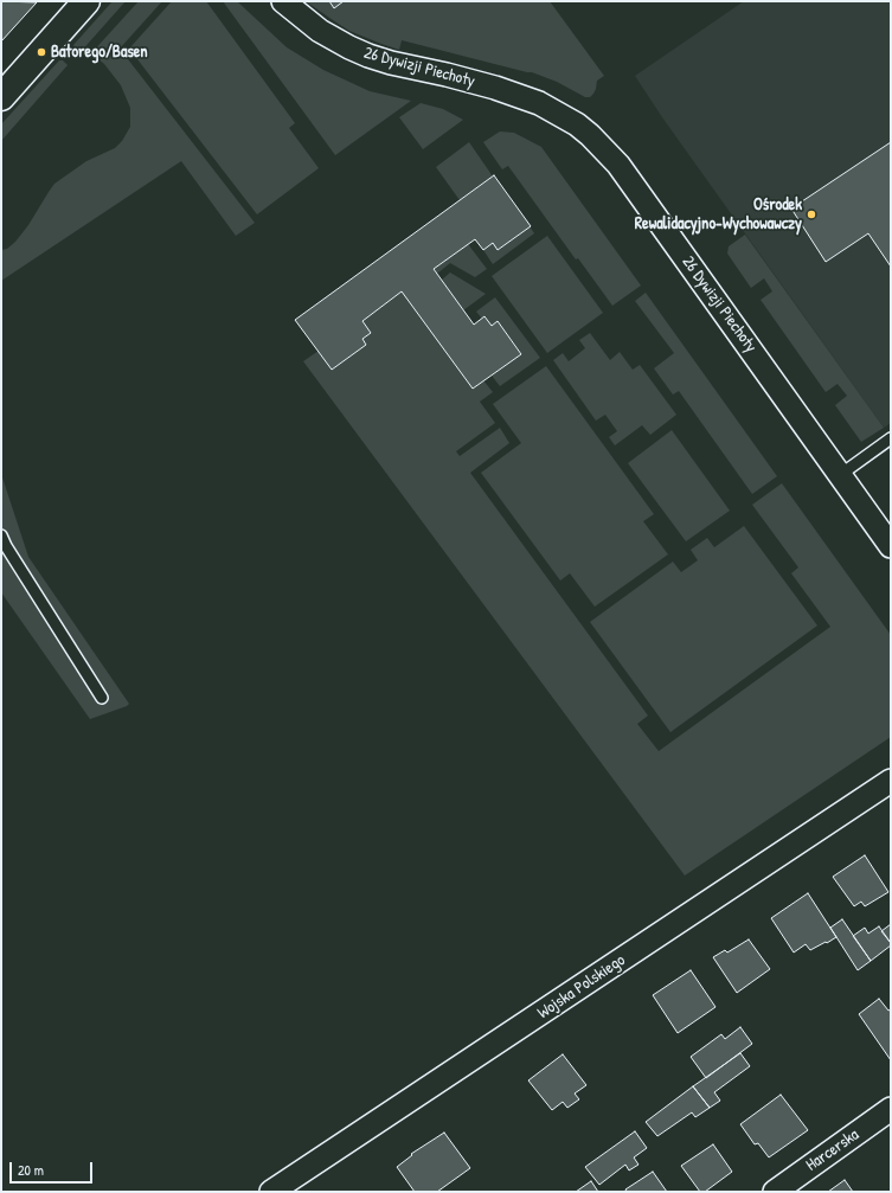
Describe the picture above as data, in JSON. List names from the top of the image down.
{
  "streets": {
    "street": ["26 Dywizji Piechoty", "Wojska Polskiego", "Harcerska"]
  },
  "places": ["Batorego/Basen", "Ośrodek Rewalidacyjno-Wychowawczy"],
  "scale_bar": "20 m"
}
